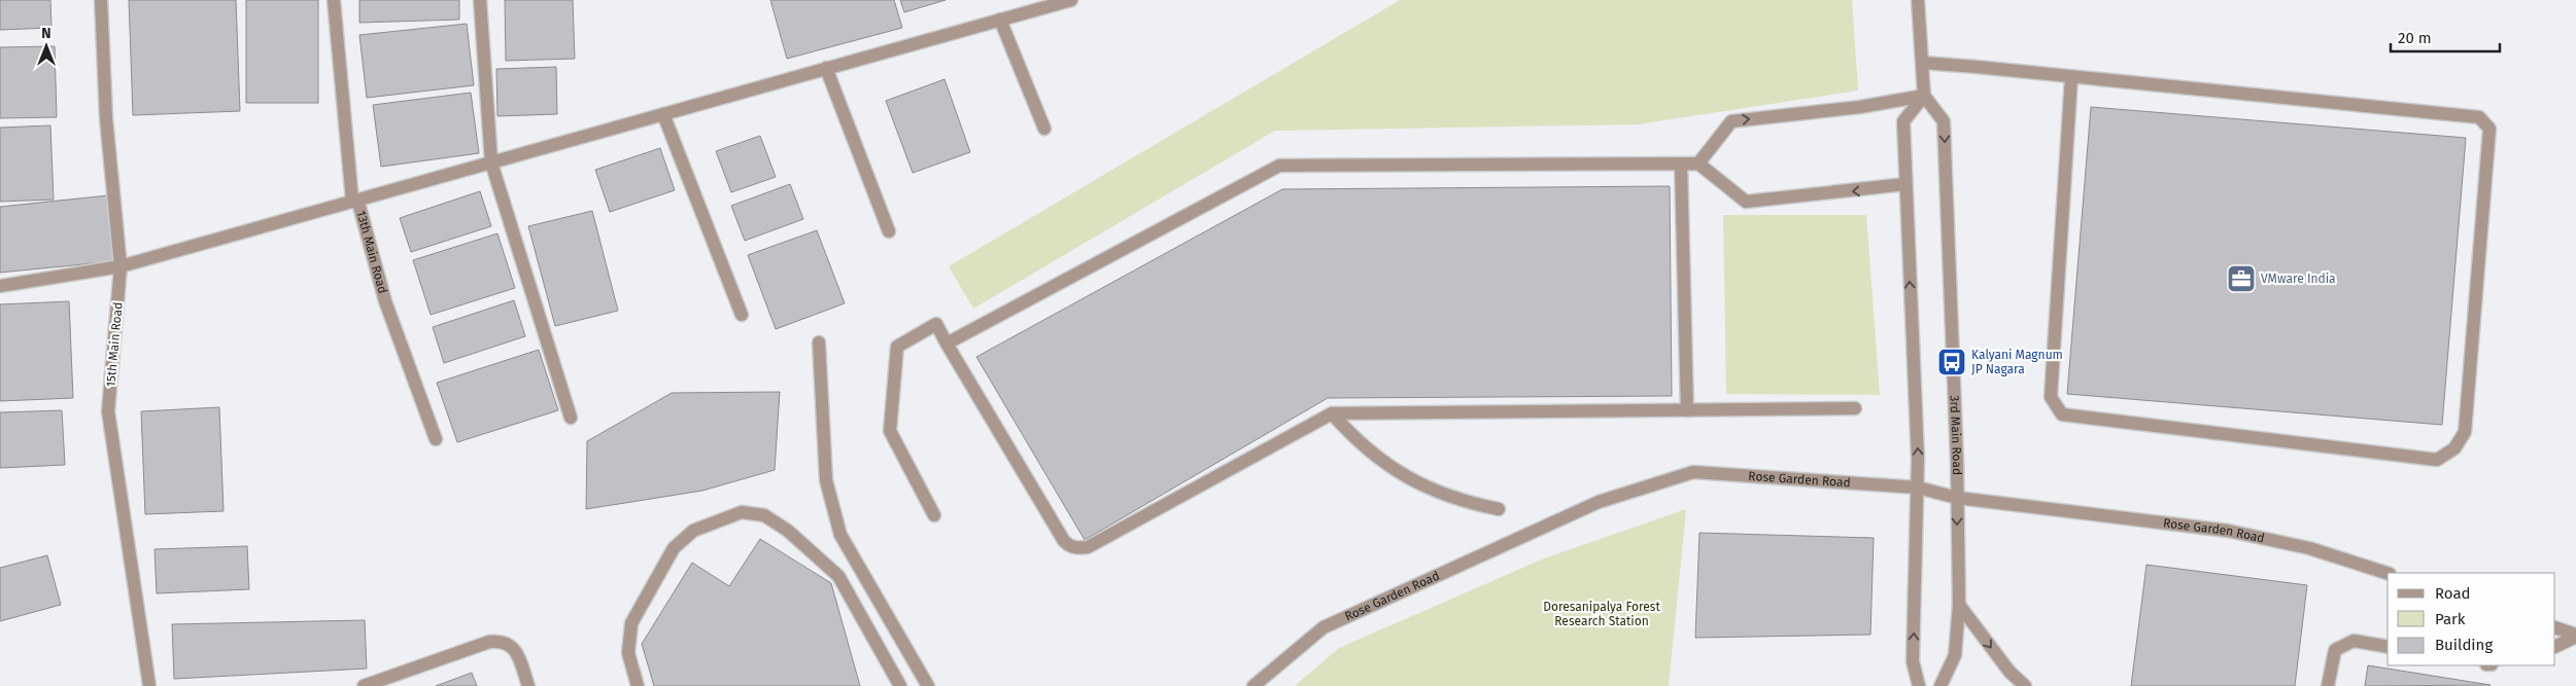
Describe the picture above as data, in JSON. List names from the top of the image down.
{
  "streets": {
    "street": [
      "13th Main Road",
      "15th Main Road",
      "3rd Main Road",
      "Rose Garden Road"
    ]
  },
  "crossings": [
    ["3rd Main Road", "Rose Garden Road"]
  ],
  "parks": ["Doresanipalya Forest Research Station"],
  "places": {
    "office": ["VMware India"],
    "bus stop": ["Kalyani Magnum JP Nagara"]
  },
  "legend": ["Road", "Park", "Building"],
  "scale_bar": "20 m",
  "north": "top"
}
